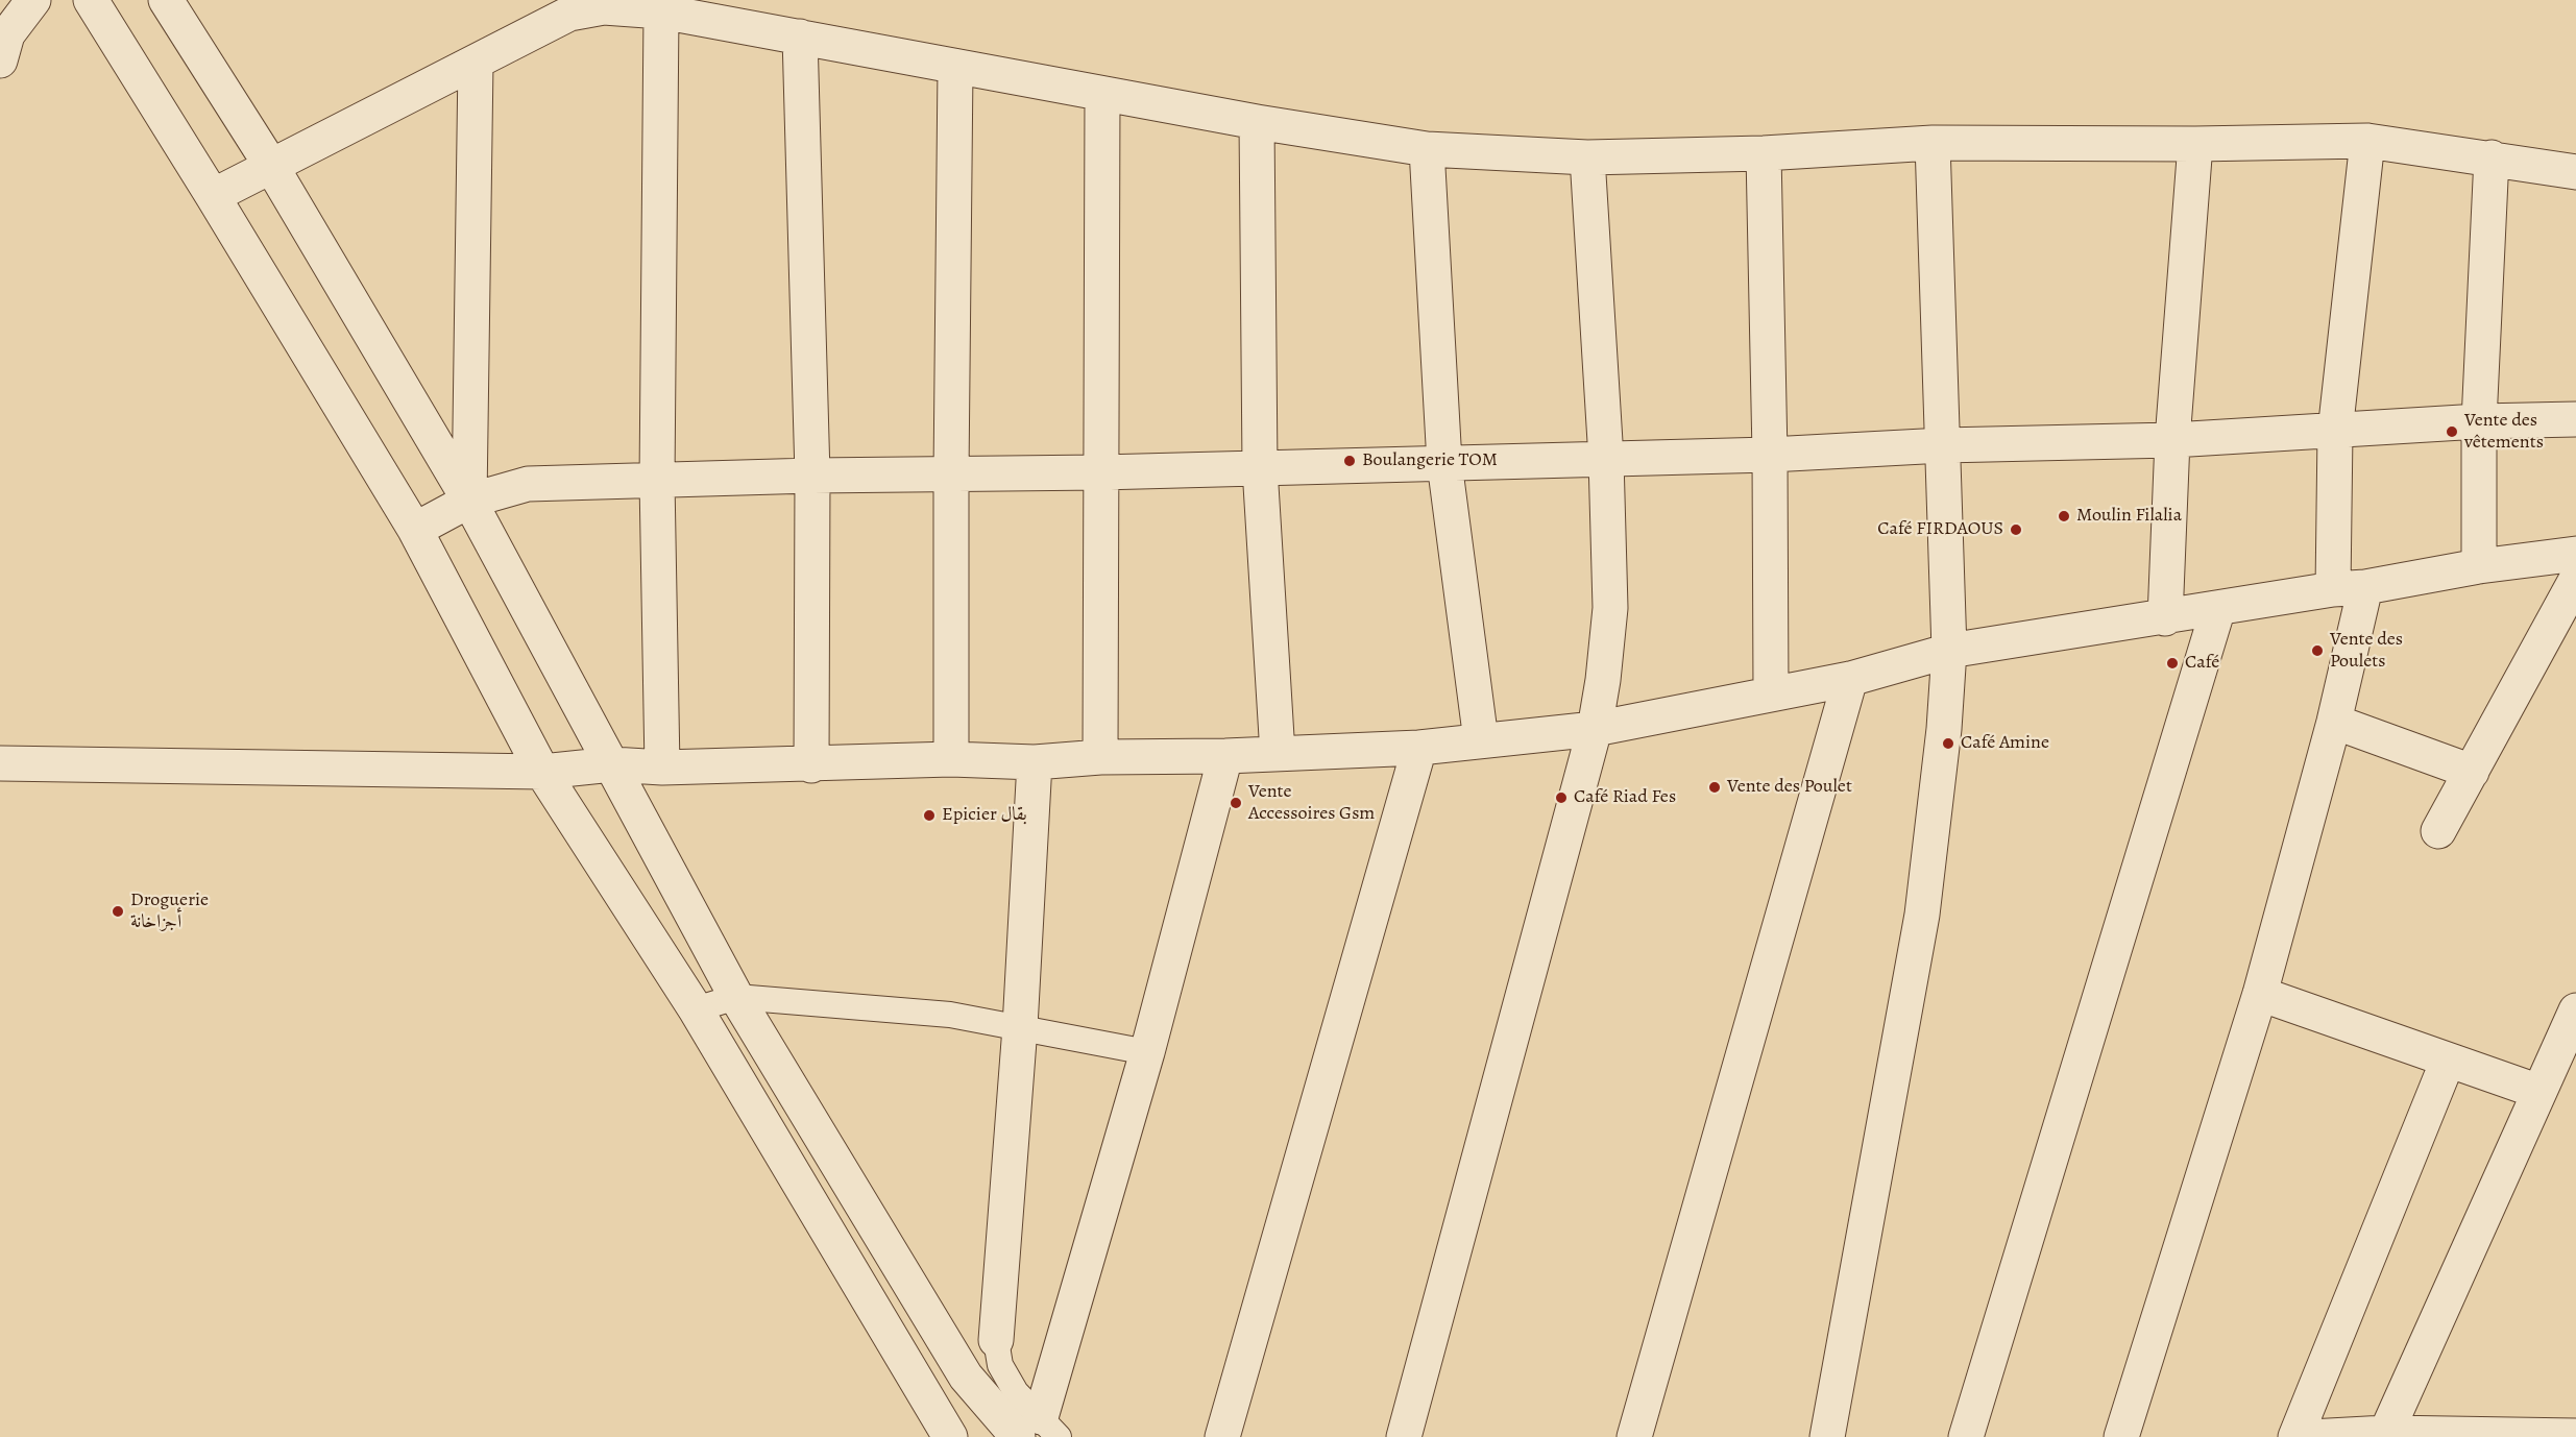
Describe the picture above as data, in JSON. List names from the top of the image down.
{
  "places": [
    "Vente des vêtements",
    "Boulangerie TOM",
    "Moulin Filalia",
    "Café FIRDAOUS",
    "Vente des Poulets",
    "Café",
    "Café Amine",
    "Vente des Poulet",
    "Café Riad Fes",
    "Vente Accessoires Gsm",
    "Epicier بقال",
    "Droguerie أجزاخانة"
  ]
}
